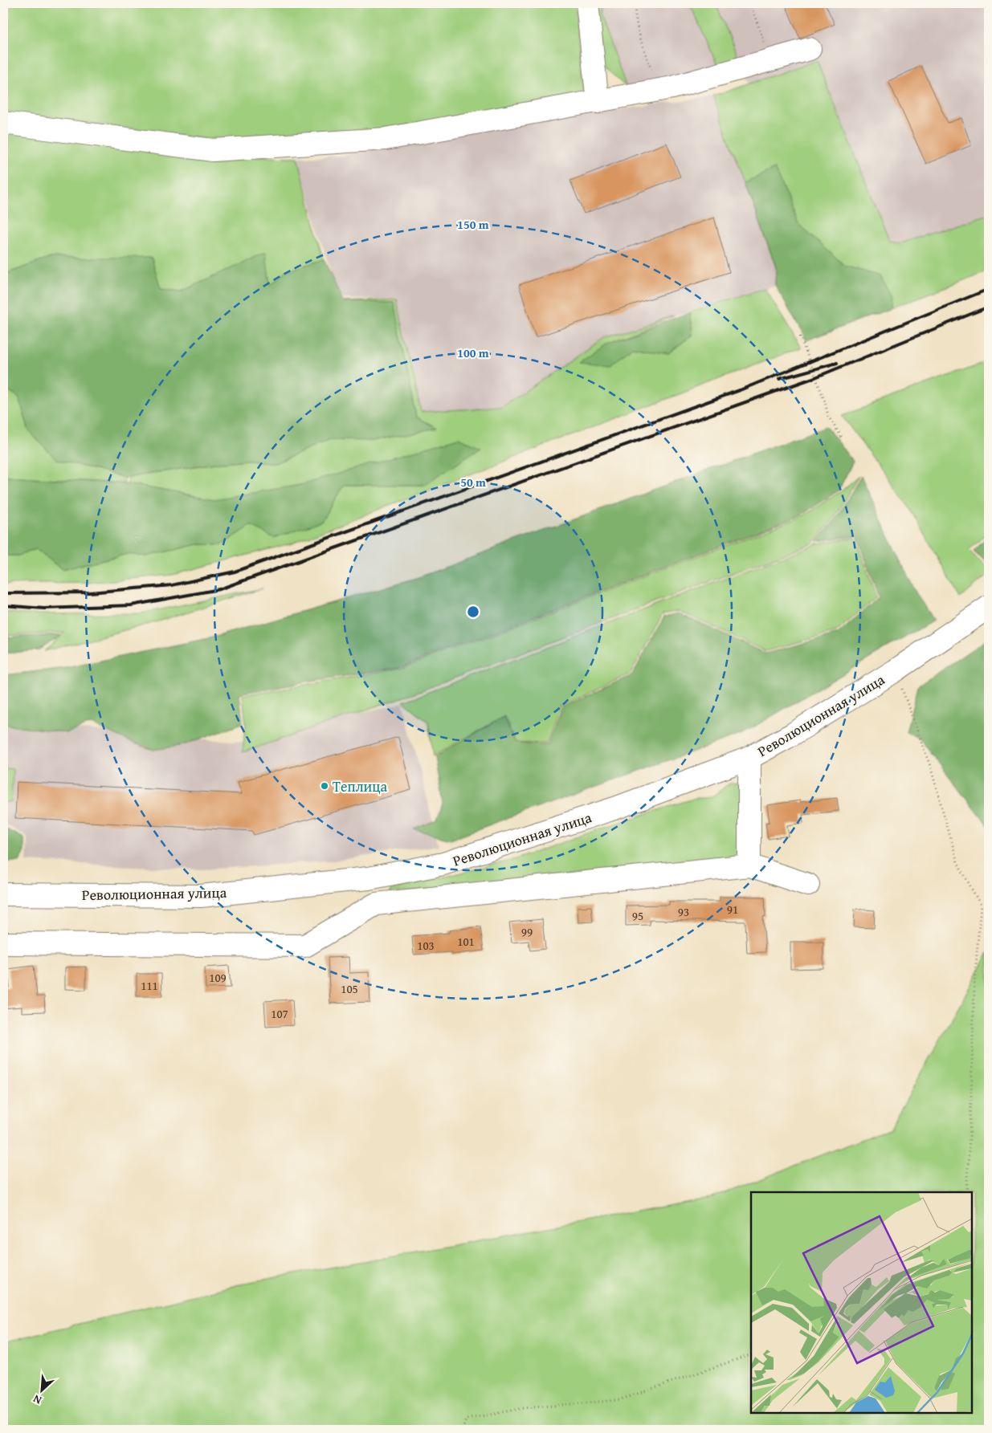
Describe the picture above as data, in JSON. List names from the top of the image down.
{
  "streets": {
    "street": ["Революционная улица"]
  },
  "places": ["Теплица"],
  "house_numbers": [
    "91",
    "93",
    "95",
    "99",
    "101",
    "103",
    "109",
    "111",
    "105",
    "107"
  ],
  "north": "bottom left",
  "rings": ["150 m", "100 m", "50 m"]
}
